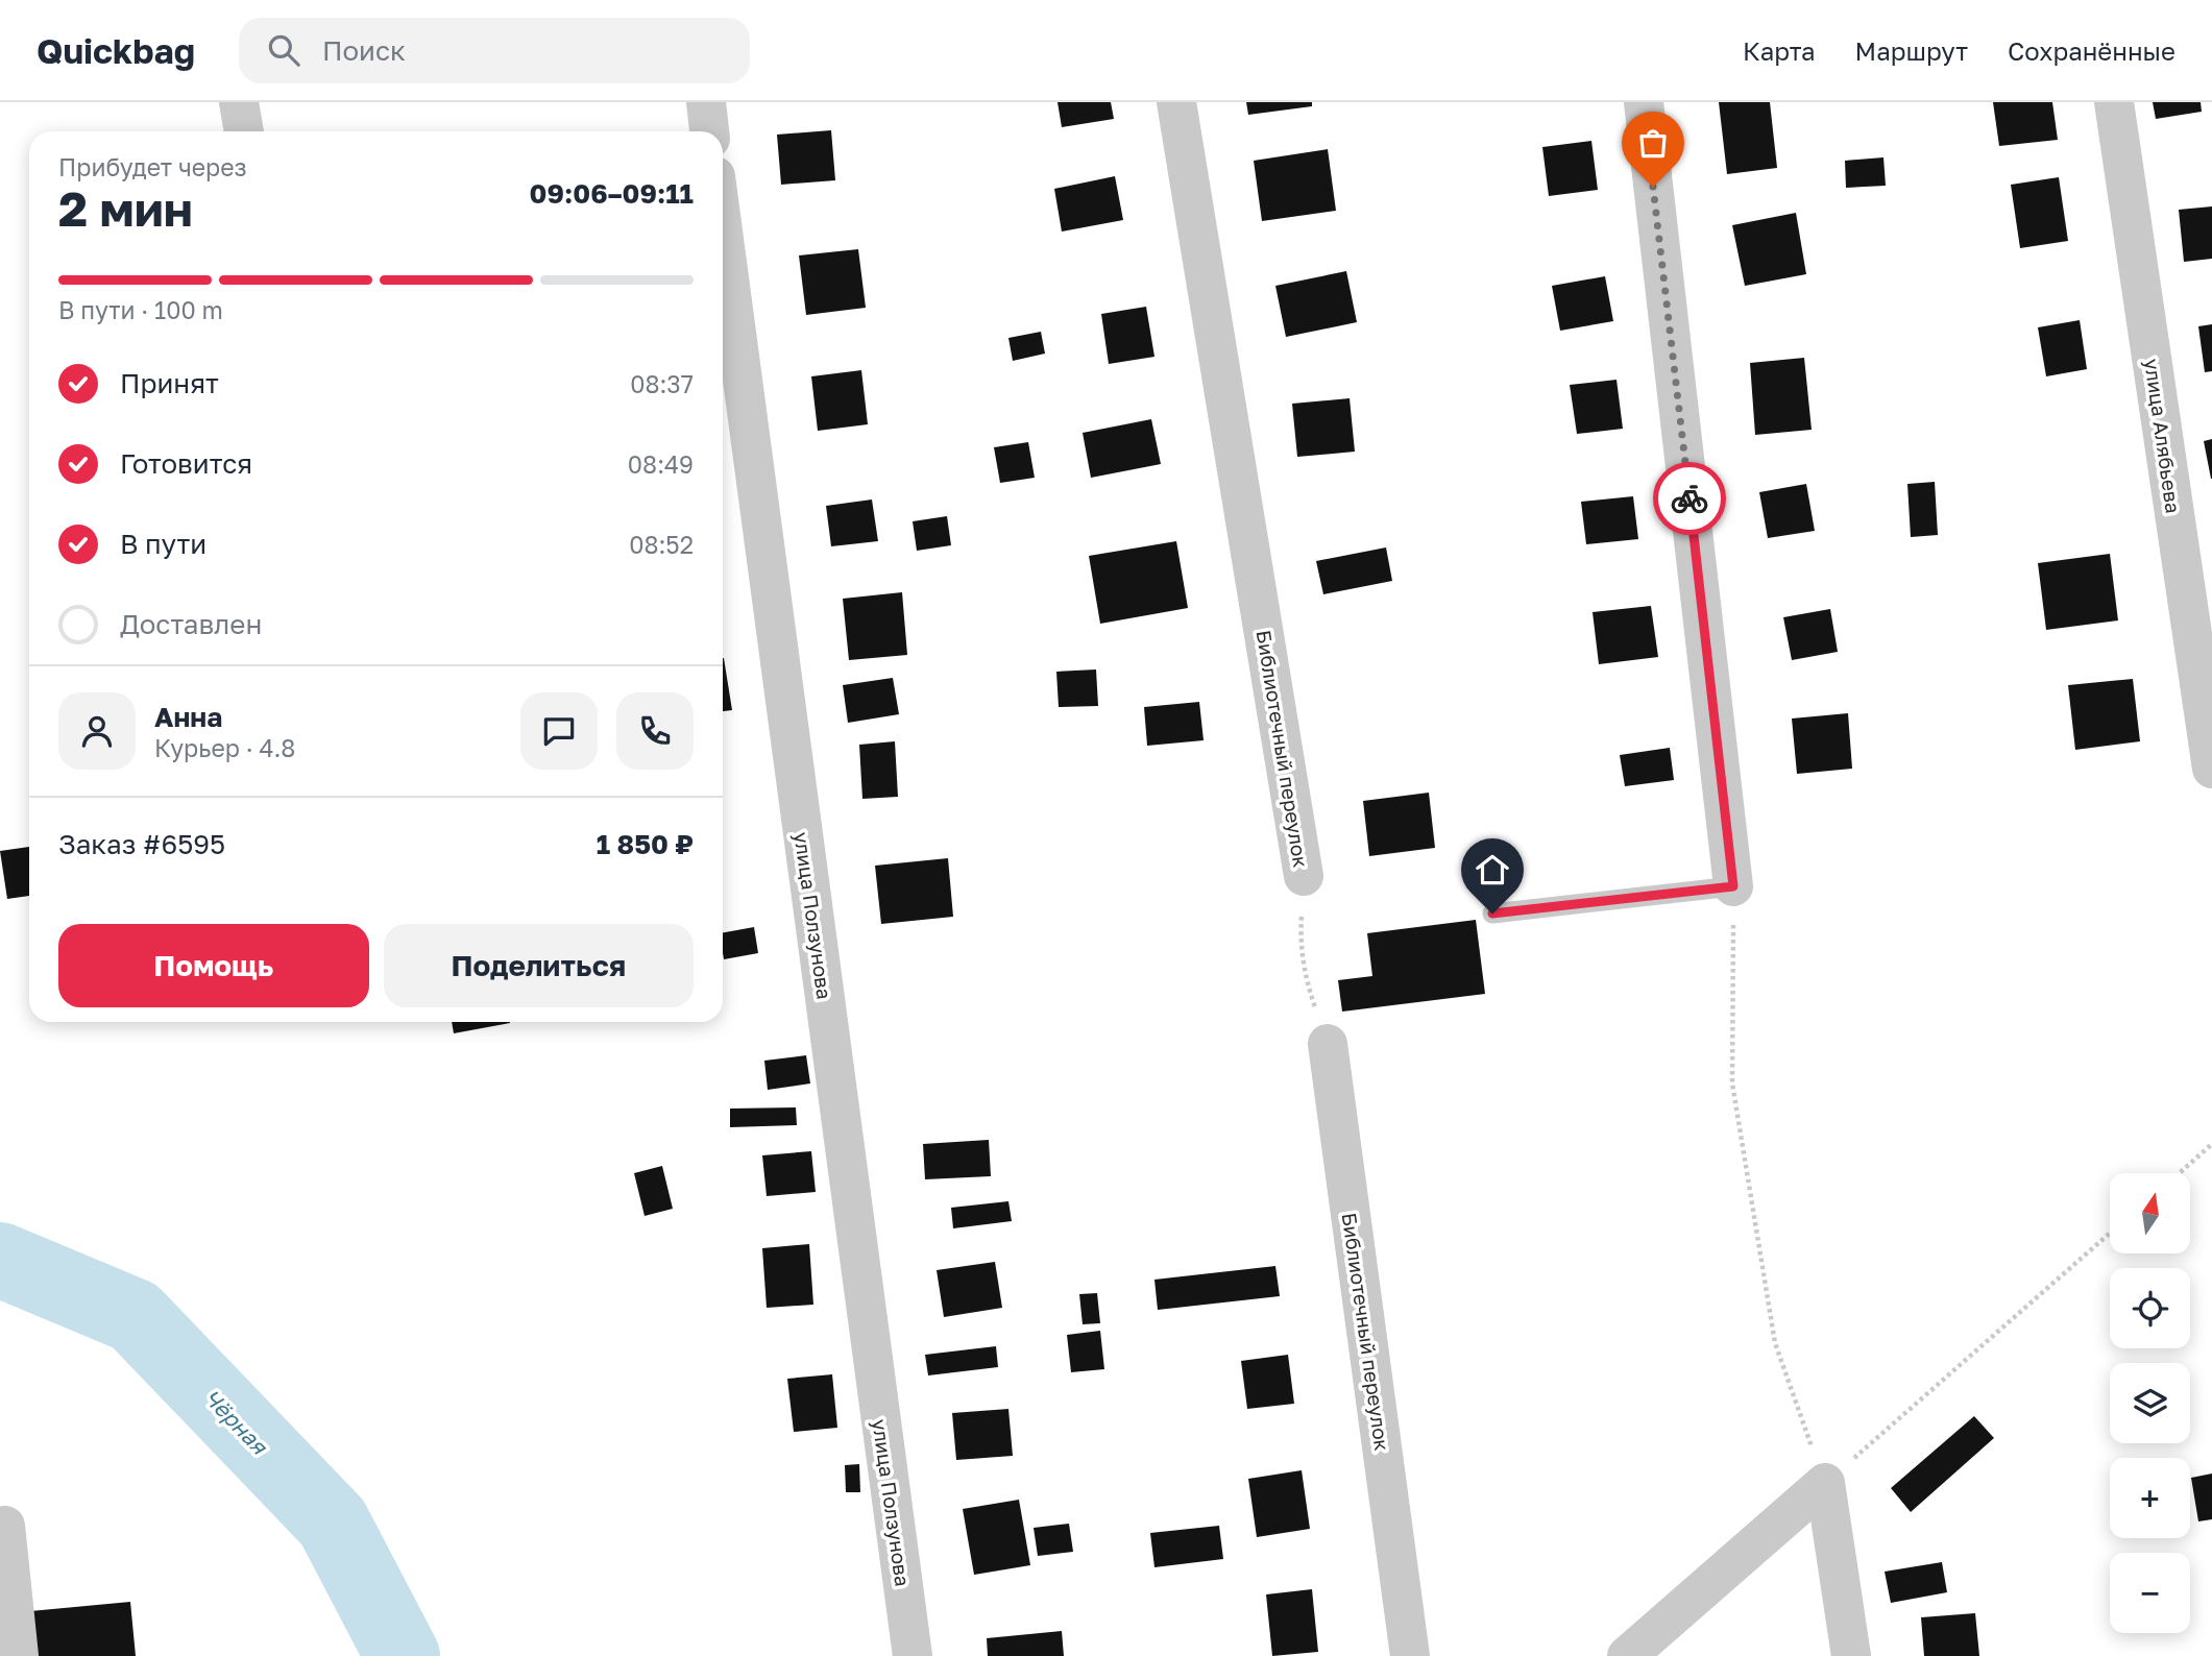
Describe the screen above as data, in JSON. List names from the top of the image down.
{
  "streets": {
    "street": ["улица Алябьева", "Библиотечный переулок", "улица Ползунова"]
  },
  "water": ["Чёрная"],
  "north": "top",
  "page": {
    "header": "Quickbag",
    "search": "Поиск",
    "nav": ["Карта", "Маршрут", "Сохранённые"],
    "heading": ["2 мин", "Прибудет через", "09:06–09:11"],
    "panel": [
      "Анна",
      "Курьер · 4.8",
      "Заказ #6595",
      "1 850 ₽"
    ],
    "bar": "В пути · 100 m",
    "list": [
      ["Принят", "08:37"],
      ["Готовится", "08:49"],
      ["В пути", "08:52"],
      "Доставлен"
    ],
    "buttons": ["Помощь", "Поделиться"],
    "map_buttons": ["+", "−"]
  }
}
